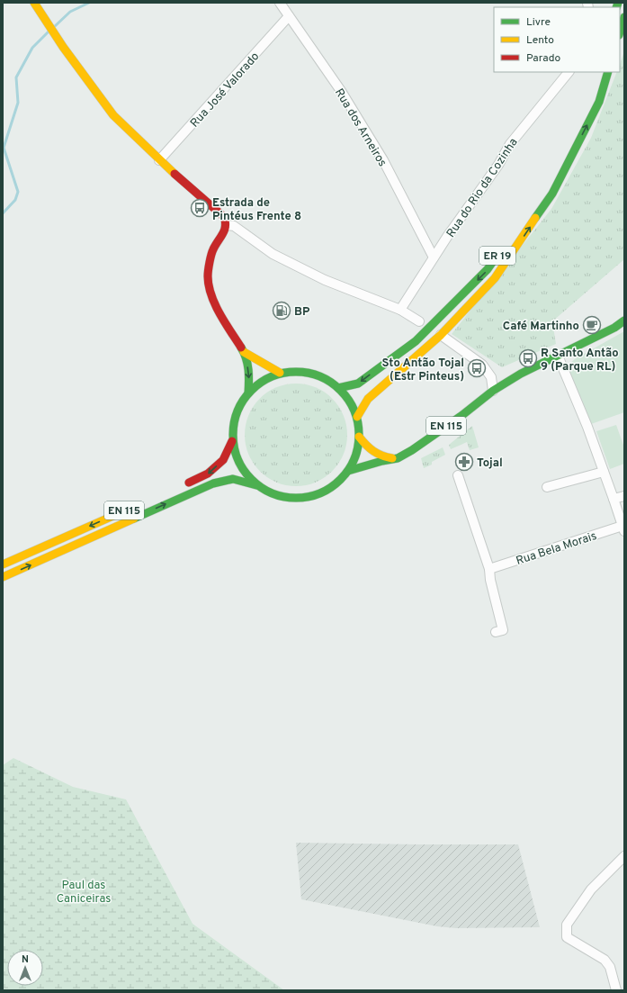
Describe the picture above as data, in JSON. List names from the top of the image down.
{
  "streets": {
    "main road": ["ER 19", "EN 115"],
    "street": [
      "Rua José Valorado",
      "Rua dos Arneiros",
      "Rua do Rio da Cozinha",
      "Rua Bela Morais"
    ]
  },
  "crossings": [
    ["Rua José Valorado", "Rua dos Arneiros"],
    ["Rua dos Arneiros", "Rua do Rio da Cozinha"],
    ["ER 19", "EN 115"]
  ],
  "parks": ["Paul das Caniceiras"],
  "places": {
    "bus stop": ["Estrada de Pintéus Frente 8", "R Santo Antão 9 (Parque RL)", "Sto Antão Tojal (Estr Pinteus)"],
    "fuel station": ["BP"],
    "cafe": ["Café Martinho"],
    "pharmacy": ["Tojal"]
  },
  "legend": ["Livre", "Lento", "Parado"],
  "north": "top"
}
